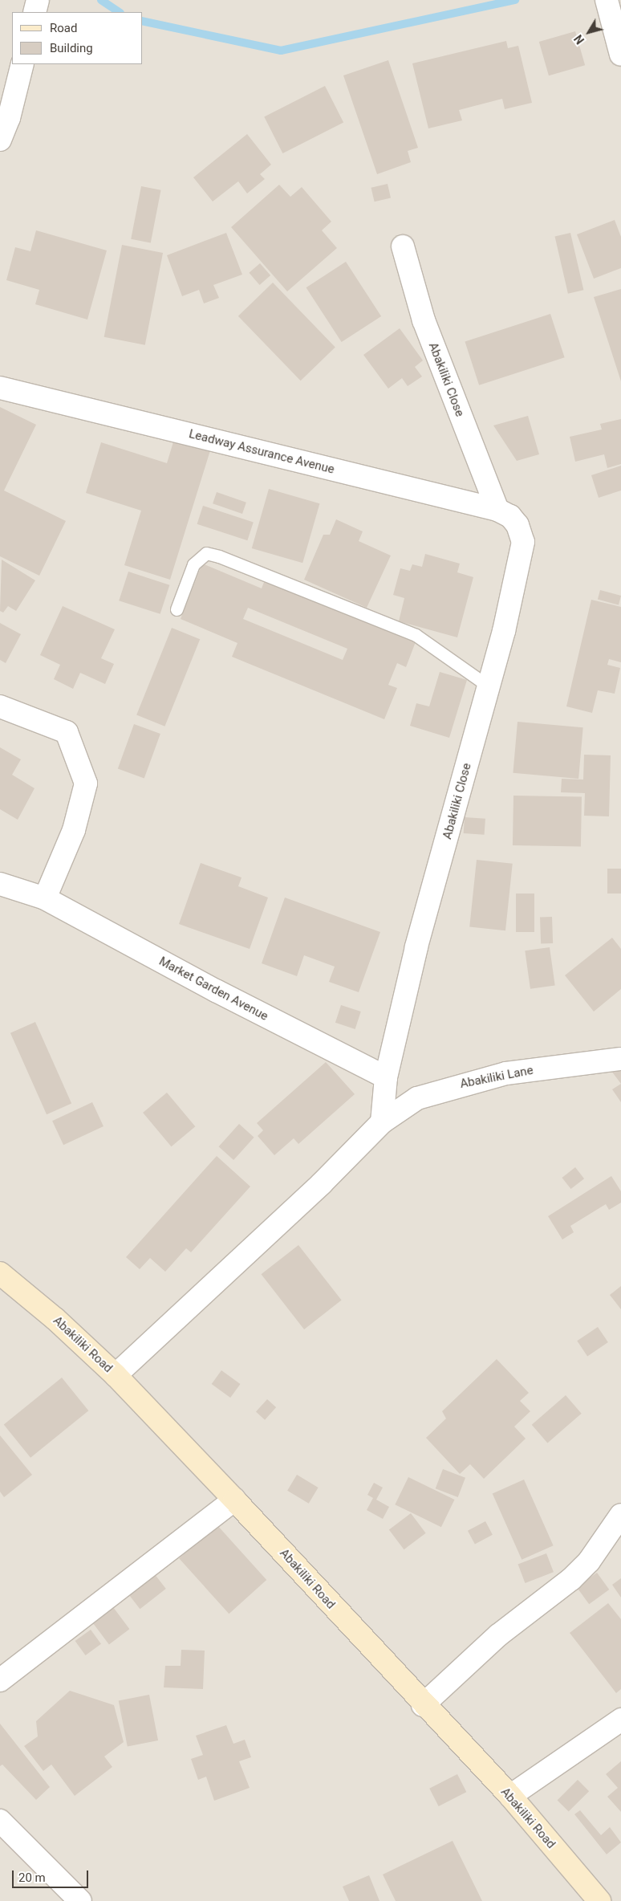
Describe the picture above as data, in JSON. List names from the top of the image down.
{
  "streets": {
    "main road": ["Abakiliki Road"],
    "street": [
      "Abakiliki Close",
      "Leadway Assurance Avenue",
      "Market Garden Avenue",
      "Abakiliki Lane"
    ]
  },
  "crossings": [
    ["Abakiliki Close", "Leadway Assurance Avenue"],
    ["Abakiliki Close", "Market Garden Avenue"],
    ["Abakiliki Lane", "Abakiliki Road"]
  ],
  "legend": ["Road", "Building"],
  "scale_bar": "20 m",
  "north": "bottom left"
}
